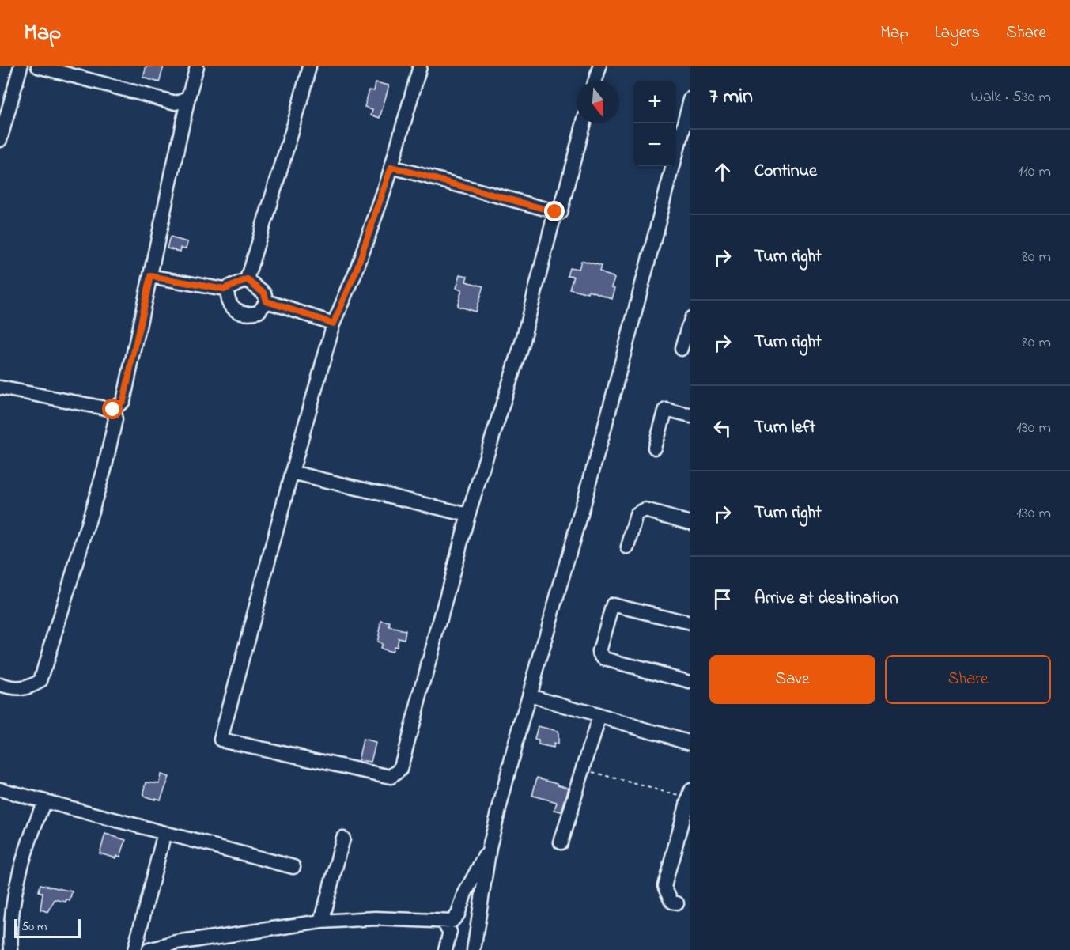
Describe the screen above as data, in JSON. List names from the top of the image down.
{
  "scale_bar": "50 m",
  "north": "bottom",
  "page": {
    "header": "Map",
    "nav": ["Map", "Layers", "Share"],
    "heading": ["7 min", "Walk · 530 m"],
    "map_buttons": ["+", "−"],
    "list": [
      ["Continue", "110 m"],
      ["Turn right", "80 m"],
      ["Turn right", "80 m"],
      ["Turn left", "130 m"],
      ["Turn right", "130 m"],
      "Arrive at destination"
    ],
    "buttons": ["Save", "Share"],
    "scale": "50 m"
  }
}
